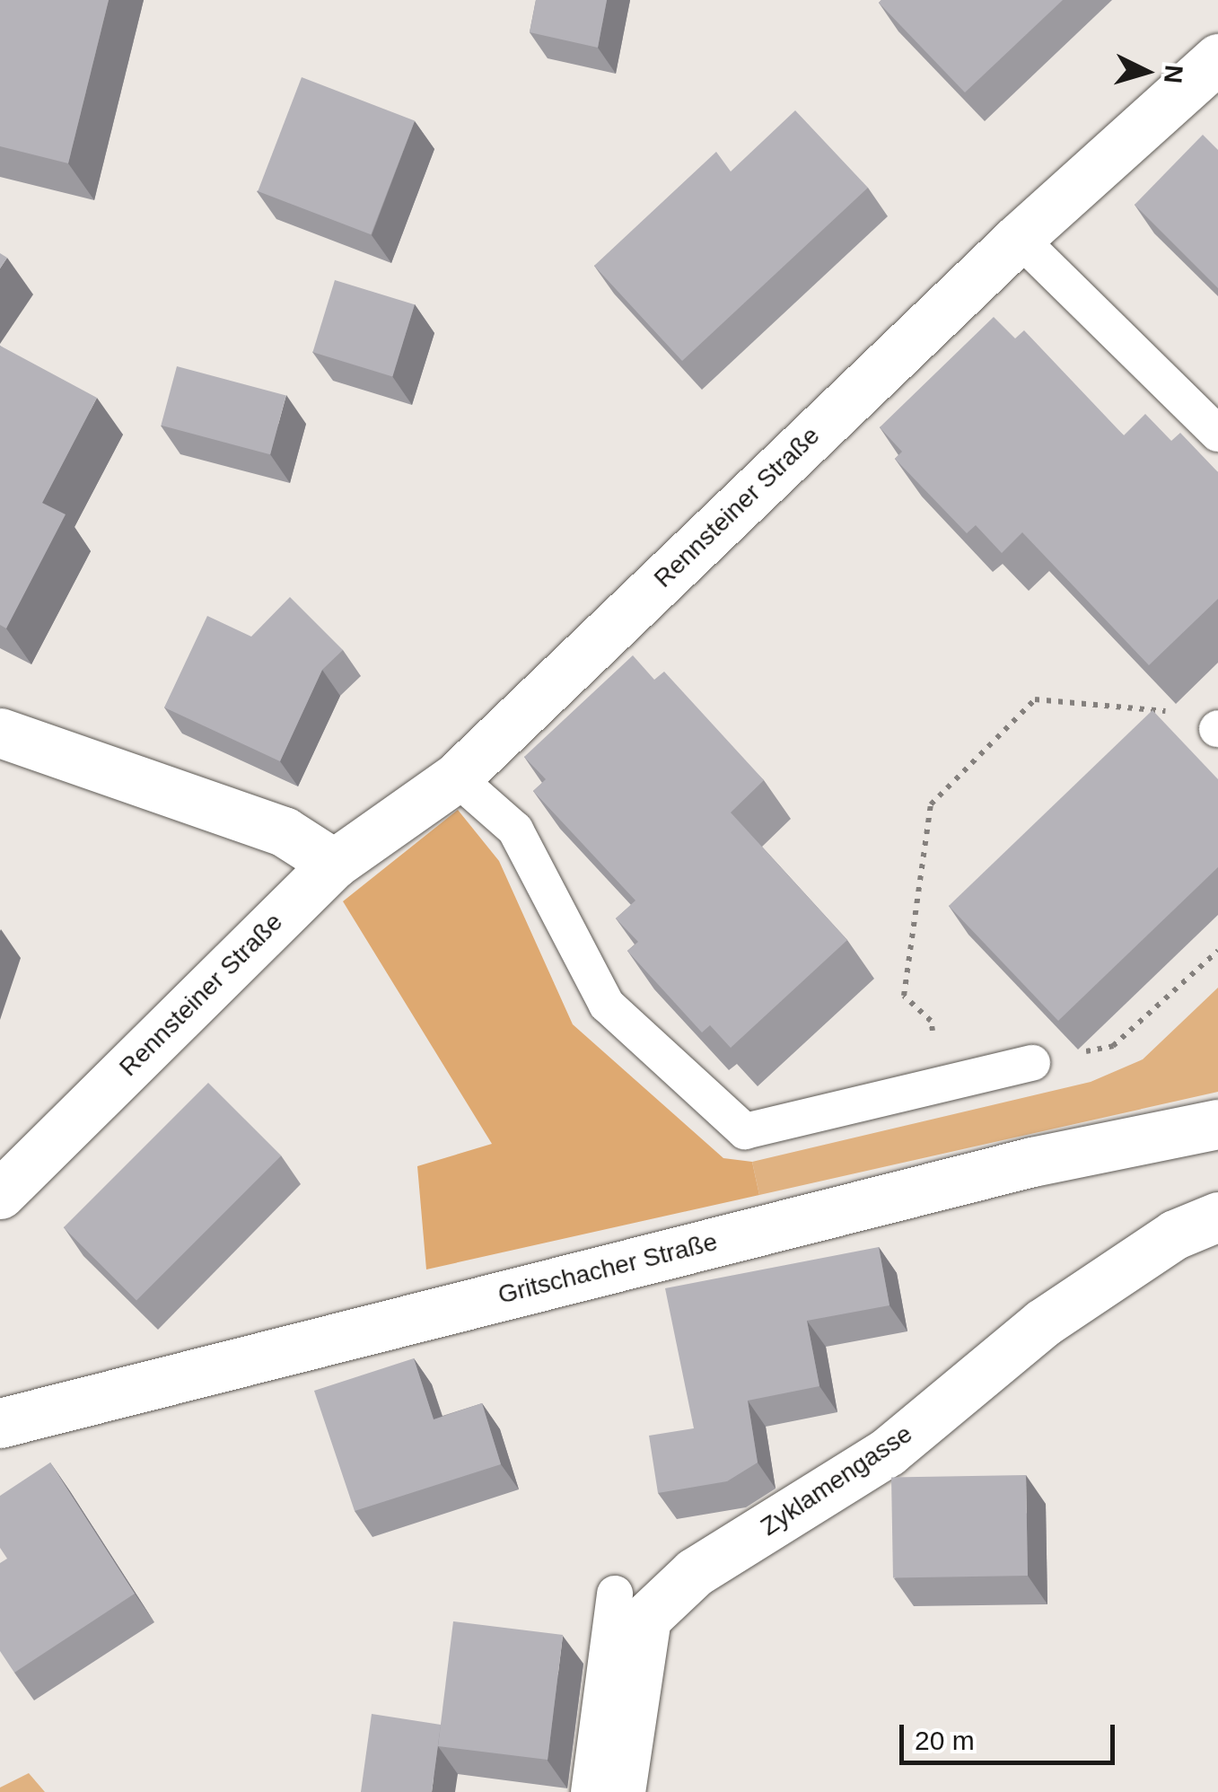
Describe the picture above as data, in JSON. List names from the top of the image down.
{
  "streets": {
    "street": ["Rennsteiner Straße", "Gritschacher Straße", "Zyklamengasse"]
  },
  "scale_bar": "20 m",
  "north": "right"
}
